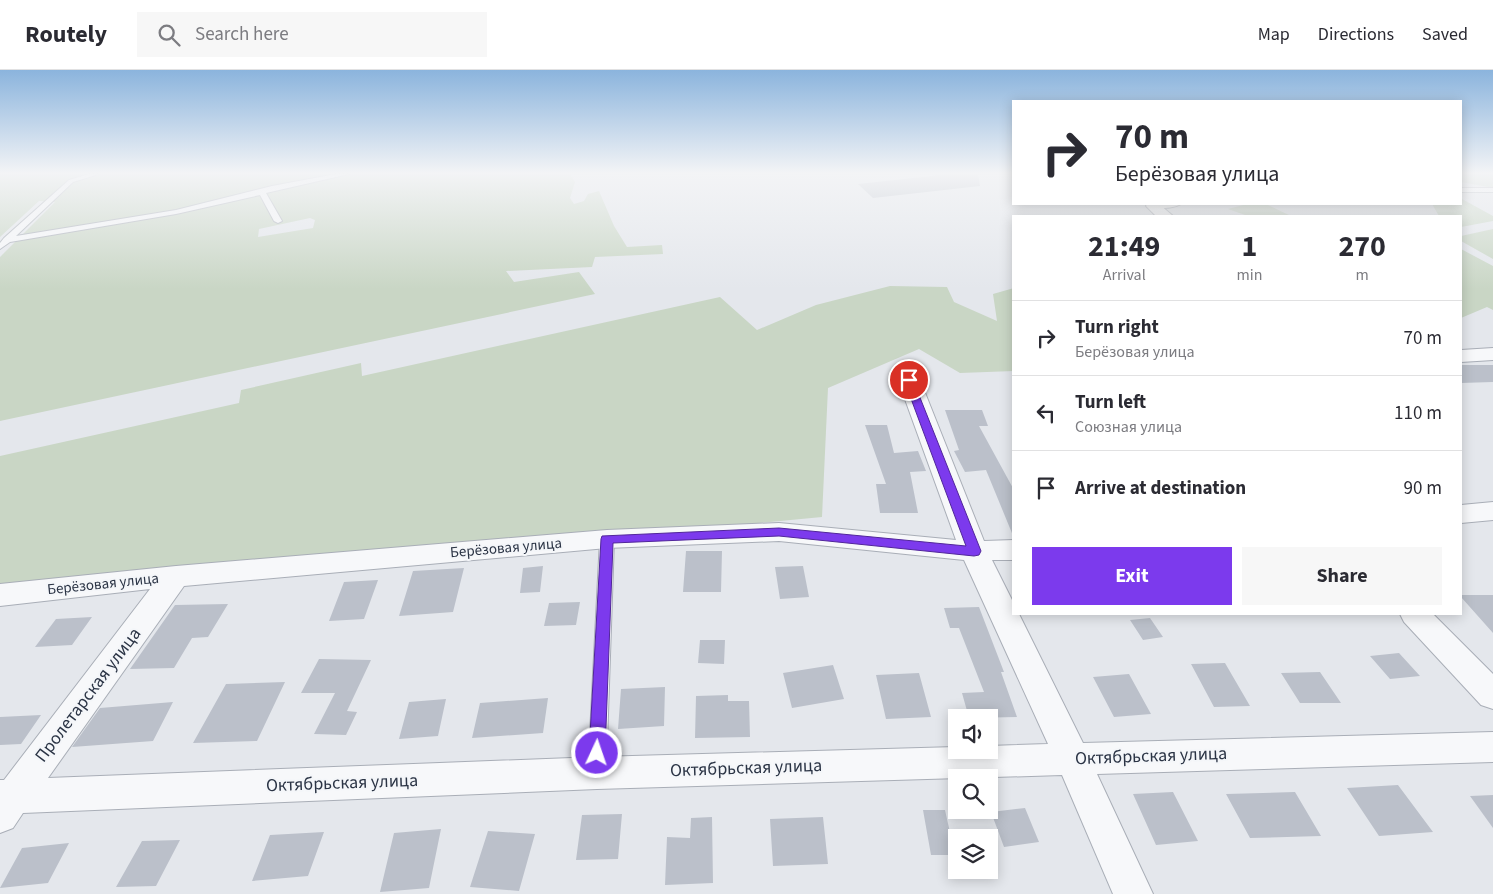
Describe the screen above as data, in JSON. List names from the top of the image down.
{
  "streets": {
    "street": ["Берёзовая улица", "Пролетарская улица", "Октябрьская улица"]
  },
  "crossings": [
    ["Берёзовая улица", "Пролетарская улица"],
    ["Пролетарская улица", "Октябрьская улица"]
  ],
  "page": {
    "header": "Routely",
    "search": "Search here",
    "nav": ["Map", "Directions", "Saved"],
    "turn": ["70 m", "Берёзовая улица"],
    "eta": [
      "21:49",
      "Arrival",
      "1",
      "min",
      "270",
      "m"
    ],
    "list": [
      {
        "name": "Turn right",
        "note": "Берёзовая улица",
        "value": "70 m"
      },
      {
        "name": "Turn left",
        "note": "Союзная улица",
        "value": "110 m"
      },
      {
        "name": "Arrive at destination",
        "value": "90 m"
      }
    ],
    "buttons": ["Exit", "Share"]
  }
}
